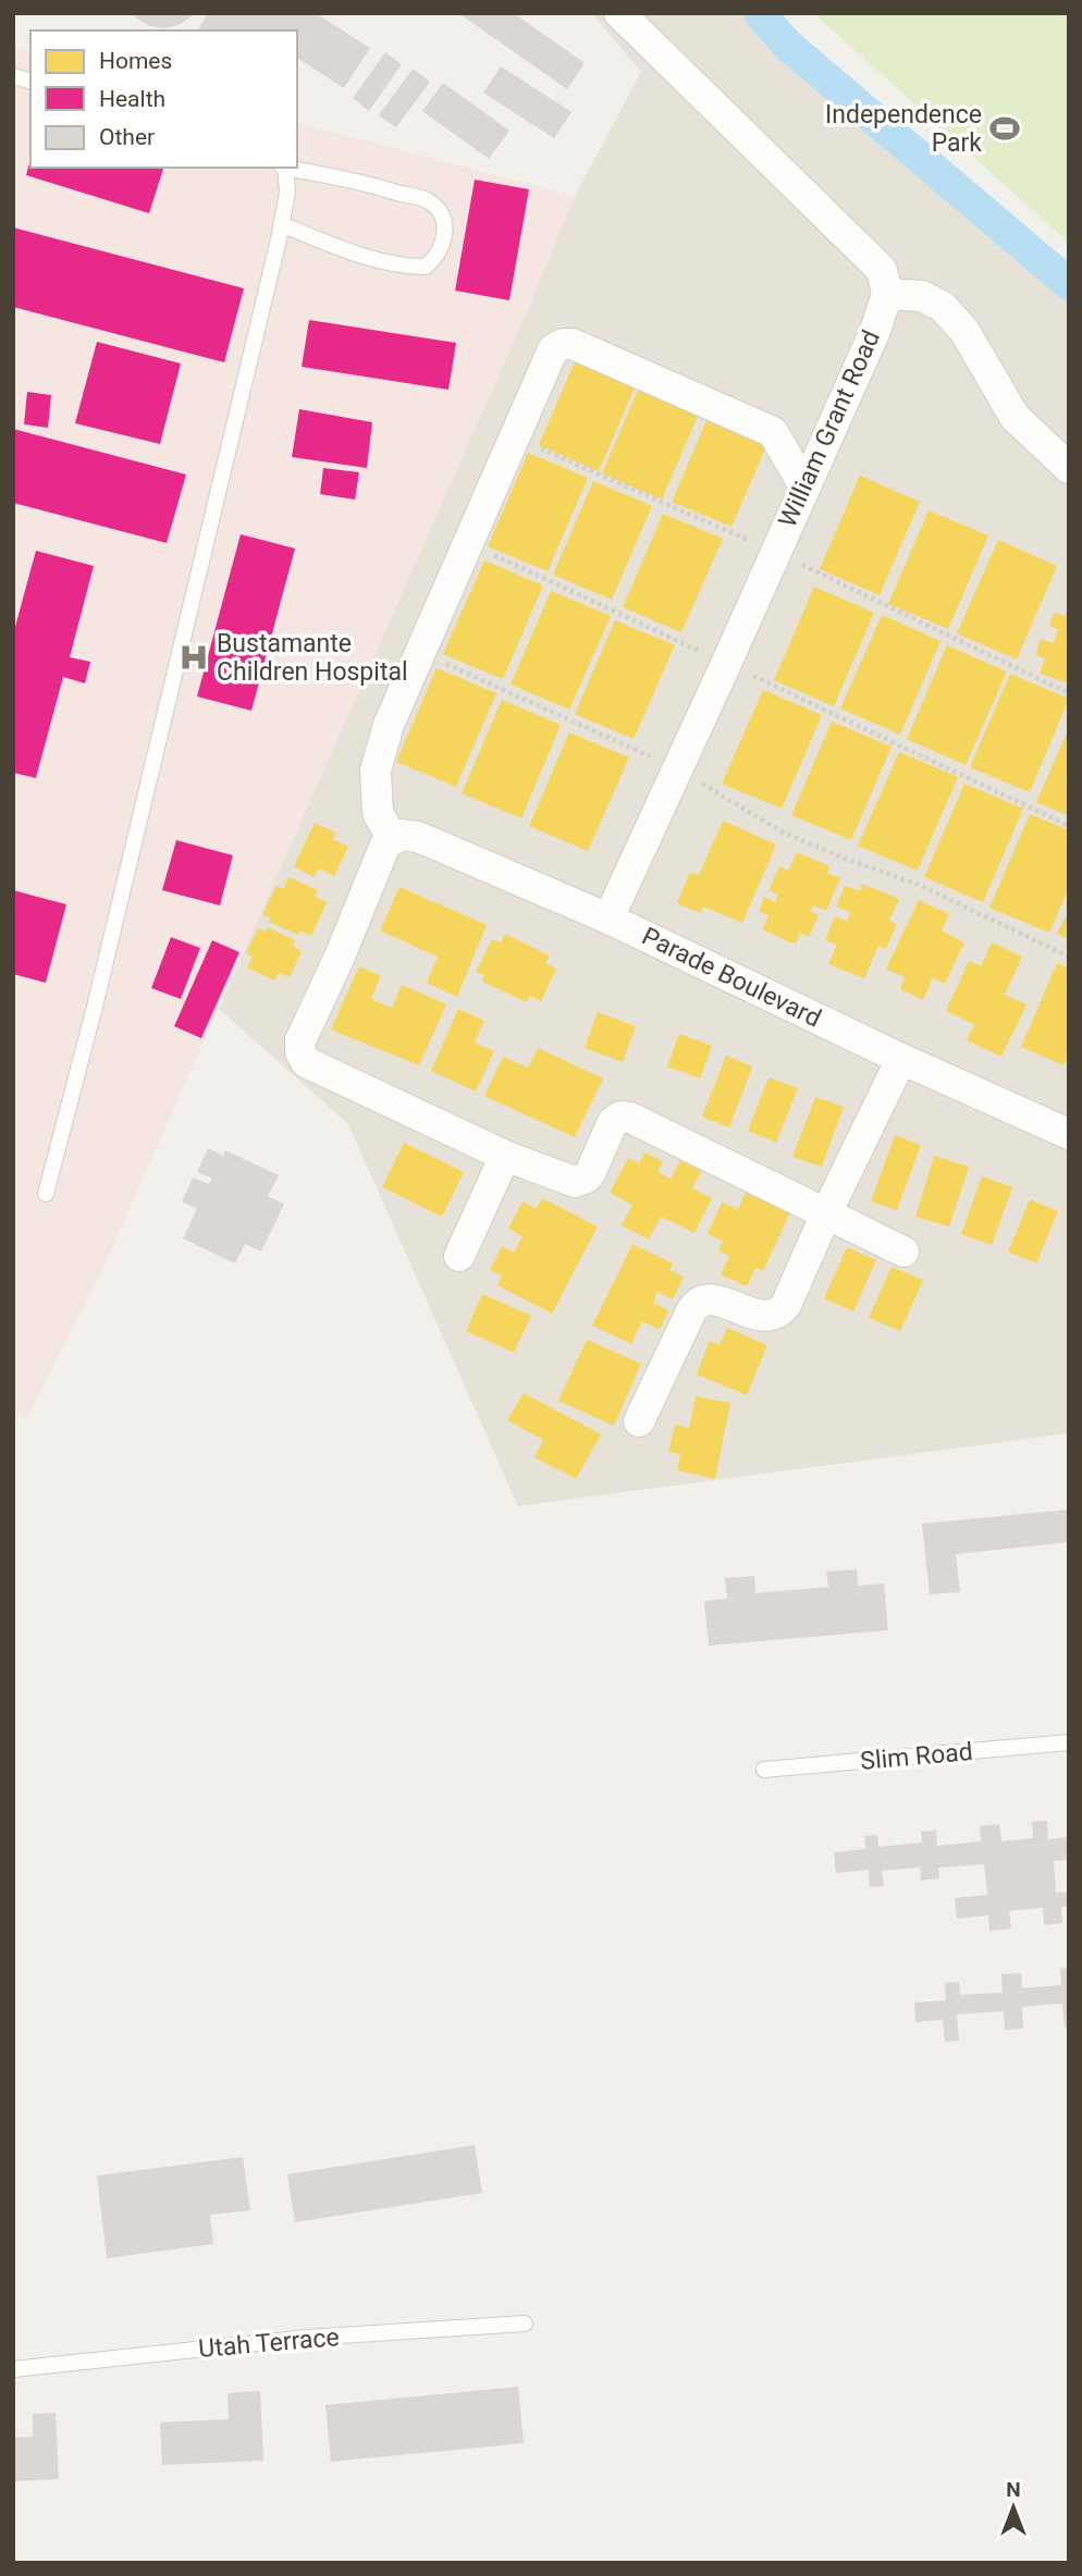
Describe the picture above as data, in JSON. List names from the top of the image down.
{
  "streets": {
    "street": ["William Grant Road", "Parade Boulevard"],
    "lane": ["Slim Road", "Utah Terrace"]
  },
  "crossings": [
    ["William Grant Road", "Parade Boulevard"]
  ],
  "places": {
    "sports": ["Independence Park"],
    "hospital": ["Bustamante Children Hospital"]
  },
  "legend": ["Homes", "Health", "Other"],
  "north": "top"
}
